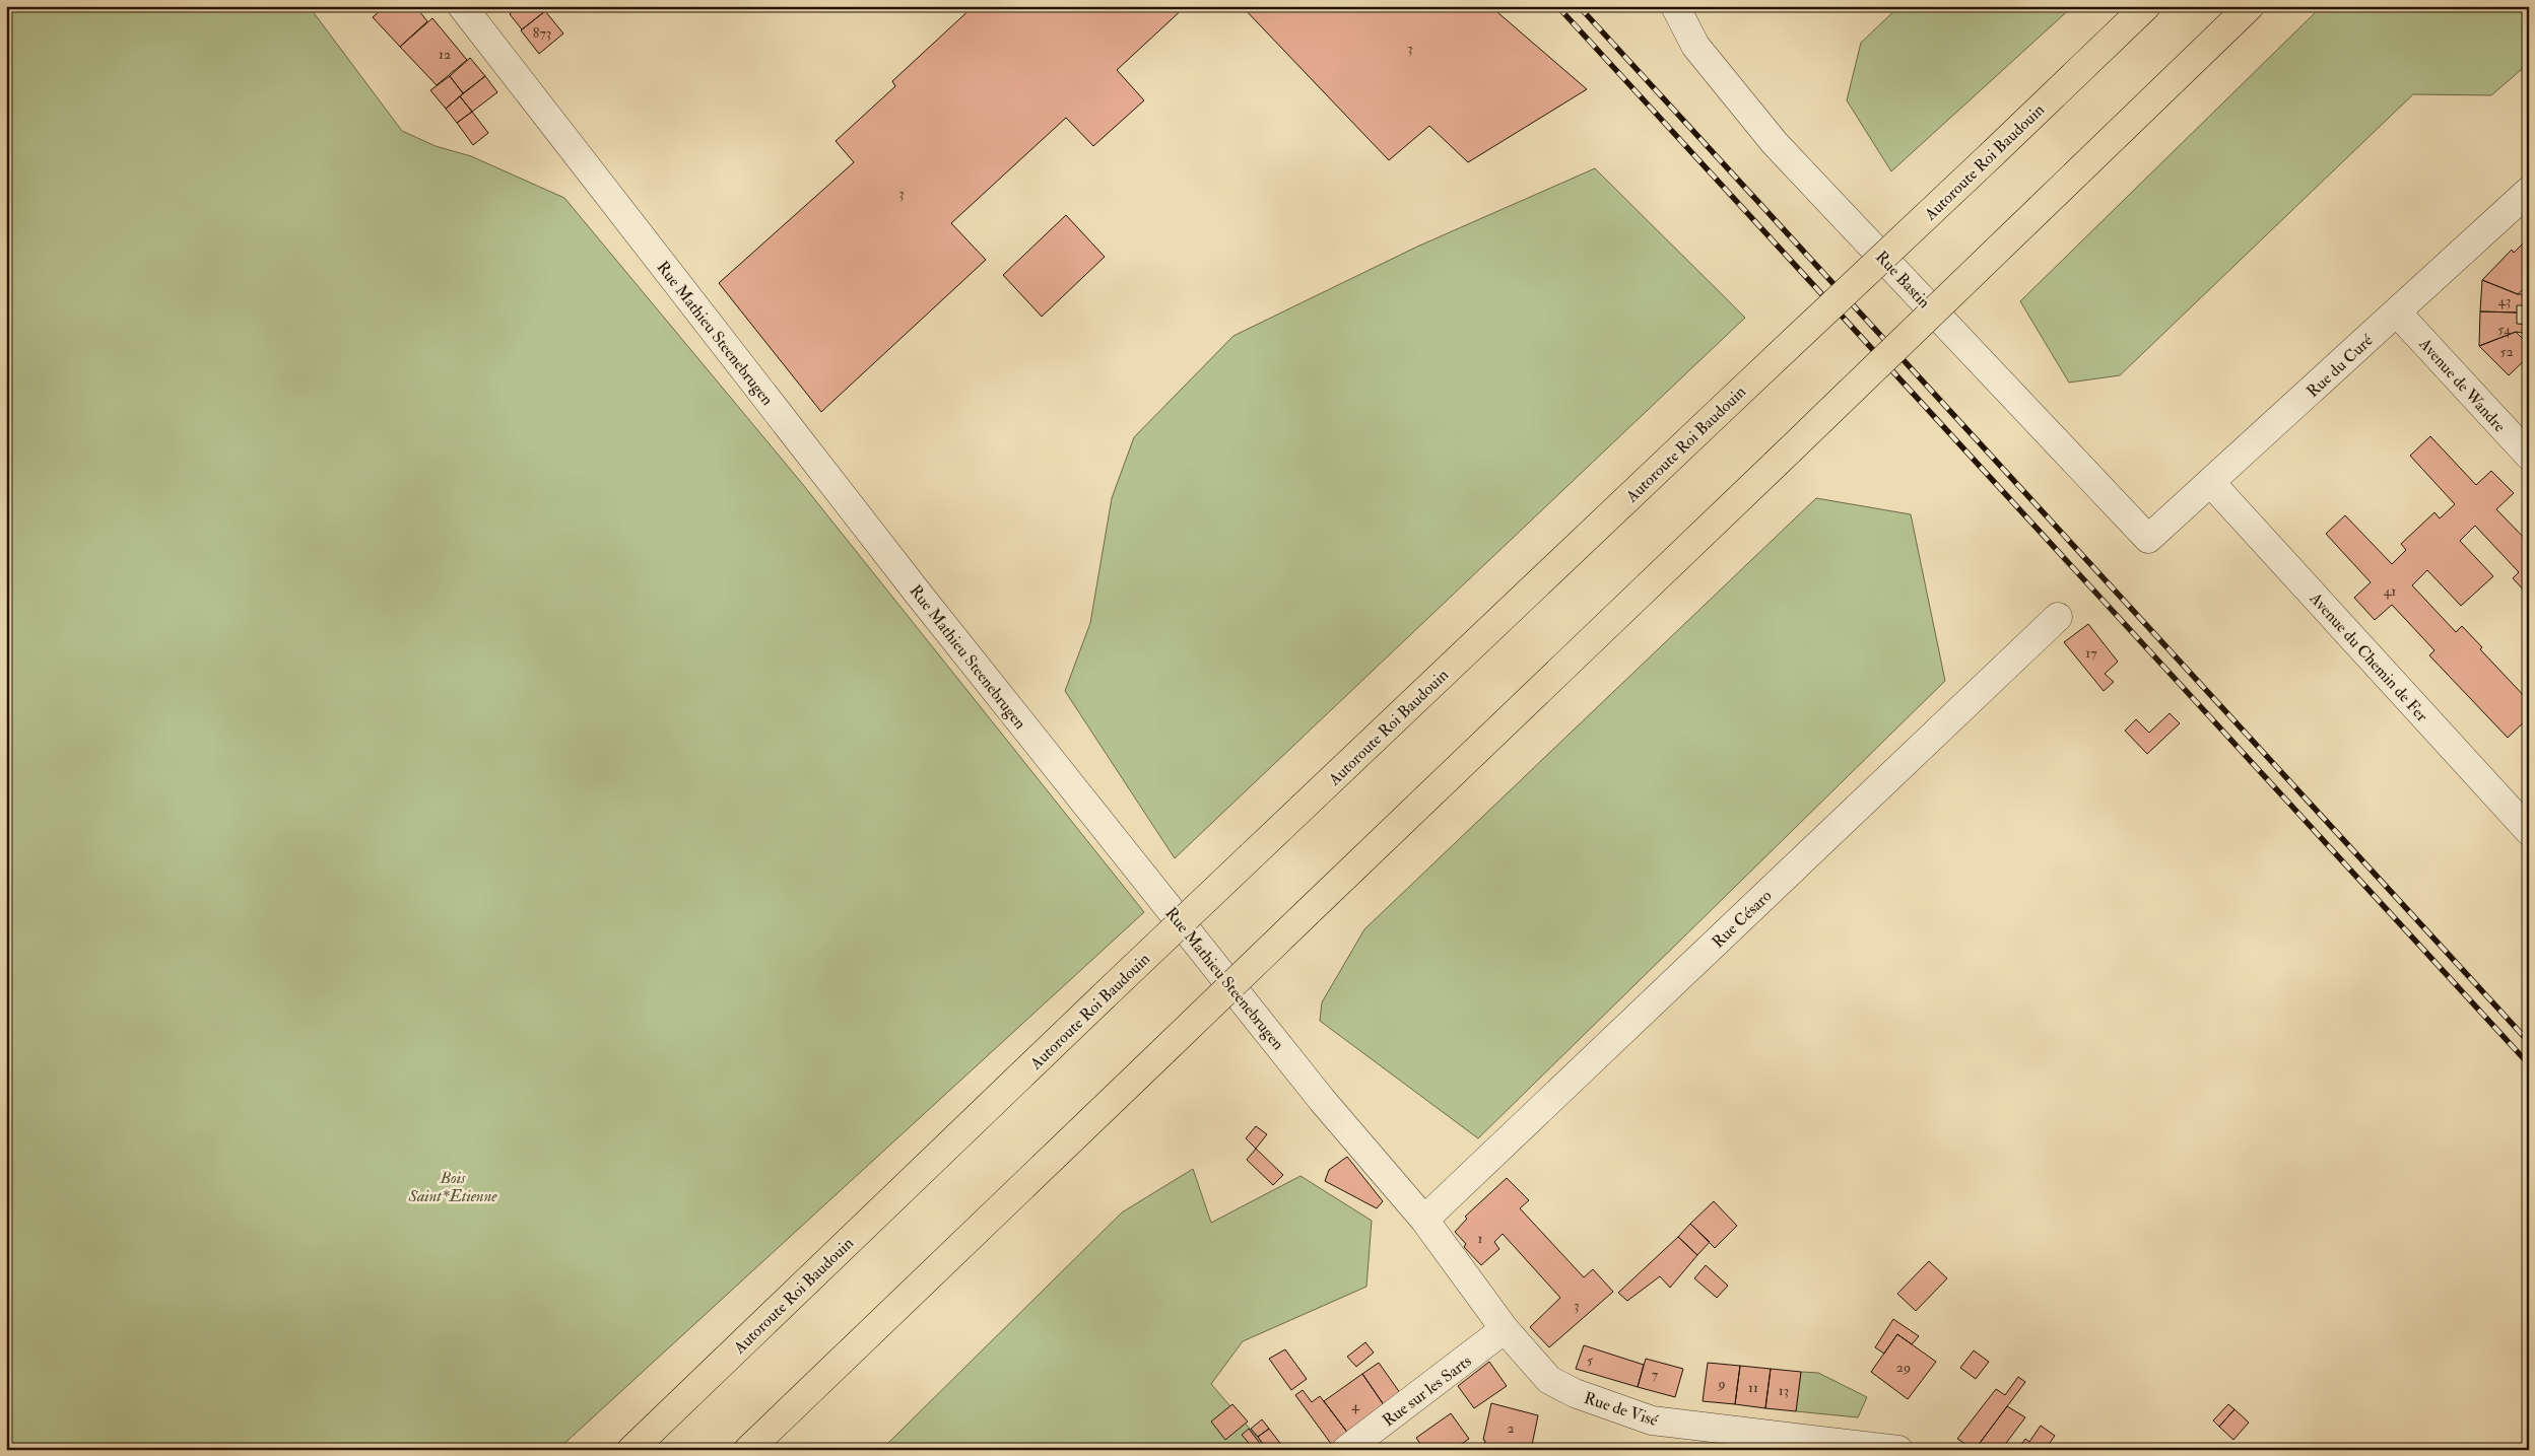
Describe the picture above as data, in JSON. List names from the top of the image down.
{
  "streets": {
    "highway": ["Autoroute Roi Baudouin"],
    "street": [
      "Rue Bastin",
      "Rue Mathieu Steenebrugen",
      "Rue du Curé",
      "Avenue de Wandre",
      "Avenue du Chemin de Fer",
      "Rue Césaro",
      "Rue sur les Sarts",
      "Rue de Visé"
    ]
  },
  "crossings": [
    ["Rue Bastin", "Rue du Curé"],
    ["Rue Mathieu Steenebrugen", "Rue Césaro"],
    ["Rue Mathieu Steenebrugen", "Rue de Visé"],
    ["Rue du Curé", "Avenue de Wandre"],
    ["Rue du Curé", "Avenue du Chemin de Fer"],
    ["Rue Césaro", "Rue de Visé"],
    ["Rue sur les Sarts", "Rue de Visé"]
  ],
  "parks": ["Bois Saint*Etienne"],
  "house_numbers": [
    "873",
    "3",
    "12",
    "3",
    "43",
    "54",
    "52",
    "41",
    "17",
    "1",
    "3",
    "5",
    "29",
    "7",
    "9",
    "11",
    "13",
    "4",
    "2"
  ]
}
